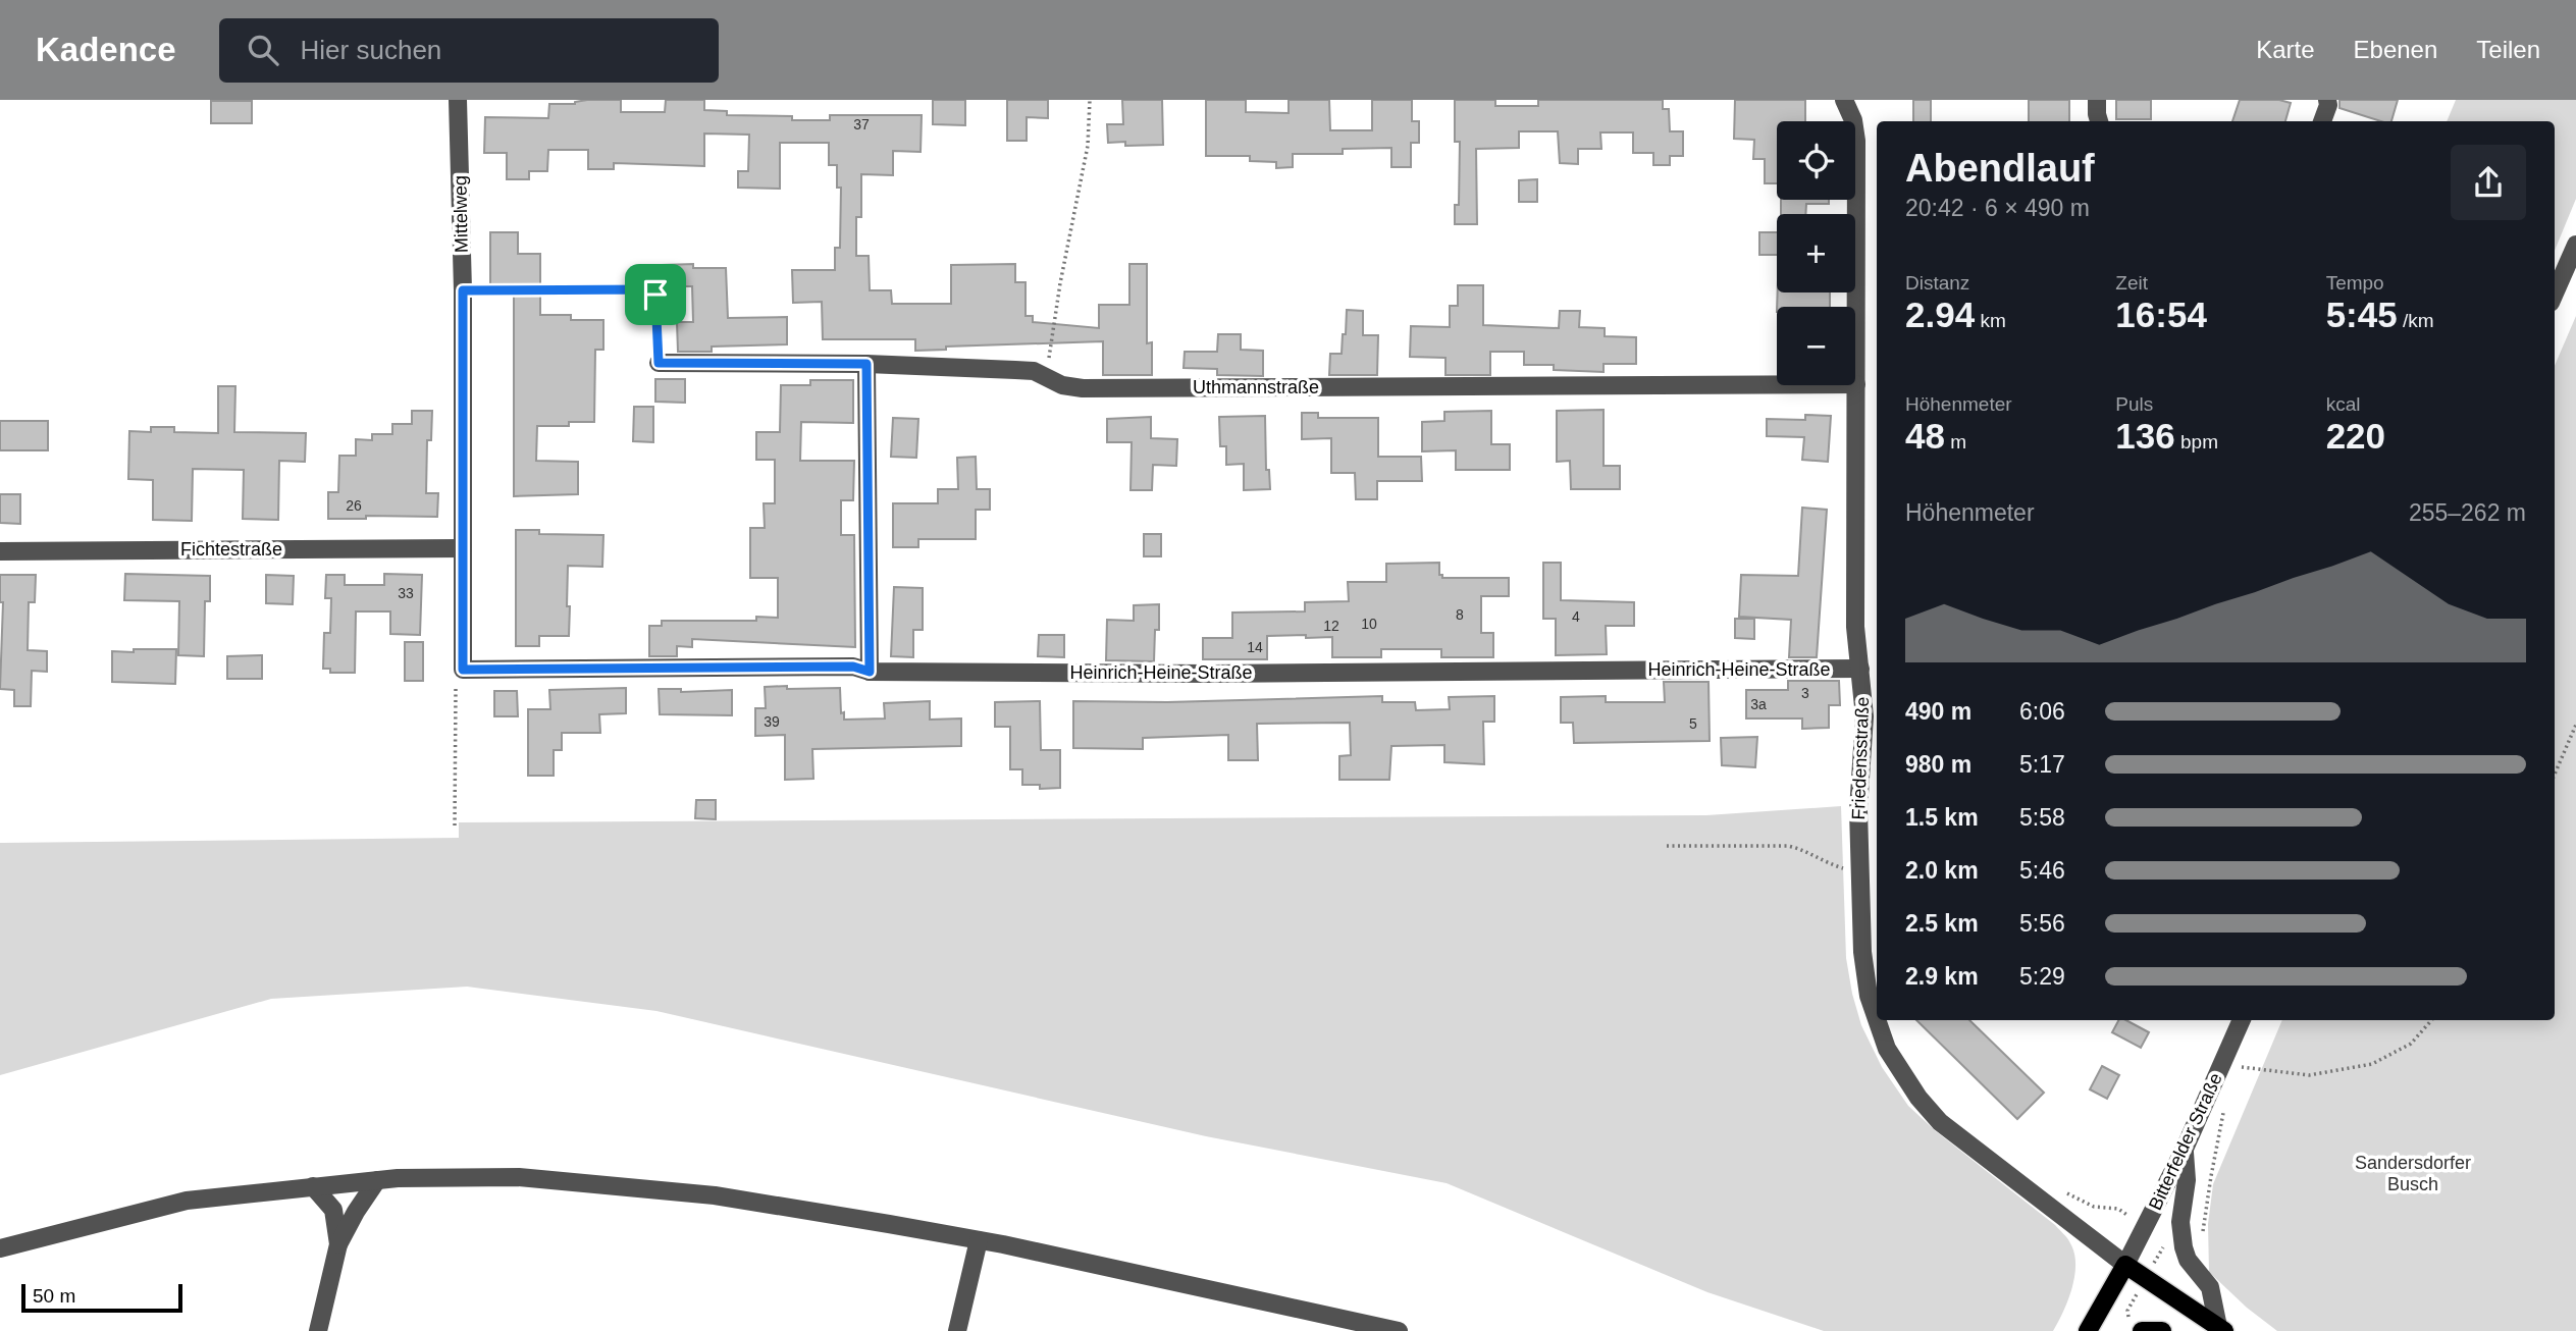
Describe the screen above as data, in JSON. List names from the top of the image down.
{
  "streets": {
    "street": [
      "Mittelweg",
      "Uthmannstraße",
      "Fichtestraße",
      "Heinrich-Heine-Straße",
      "Friedensstraße",
      "Bitterfelder Straße"
    ]
  },
  "crossings": [
    ["Mittelweg", "Fichtestraße"],
    ["Mittelweg", "Heinrich-Heine-Straße"],
    ["Uthmannstraße", "Friedensstraße"],
    ["Heinrich-Heine-Straße", "Friedensstraße"],
    ["Friedensstraße", "Bitterfelder Straße"]
  ],
  "parks": ["Sandersdorfer Busch"],
  "house_numbers": [
    "37",
    "26",
    "33",
    "8",
    "4",
    "10",
    "12",
    "14",
    "3",
    "3a",
    "39",
    "5"
  ],
  "scale_bar": "50 m",
  "page": {
    "header": "Kadence",
    "search": "Hier suchen",
    "nav": ["Karte", "Ebenen", "Teilen"],
    "map_buttons": ["+", "−"],
    "heading": ["Abendlauf", "20:42 · 6 × 490 m"],
    "stats": [
      ["Distanz", "2.94 km"],
      ["Zeit", "16:54"],
      ["Tempo", "5:45 /km"],
      ["Höhenmeter", "48 m"],
      ["Puls", "136 bpm"],
      ["kcal", "220"]
    ],
    "chart": ["Höhenmeter", "255–262 m"],
    "list": [
      {
        "name": "490 m",
        "note": "6:06"
      },
      {
        "name": "980 m",
        "note": "5:17"
      },
      {
        "name": "1.5 km",
        "note": "5:58"
      },
      {
        "name": "2.0 km",
        "note": "5:46"
      },
      {
        "name": "2.5 km",
        "note": "5:56"
      },
      {
        "name": "2.9 km",
        "note": "5:29"
      }
    ],
    "scale": "50 m"
  }
}
